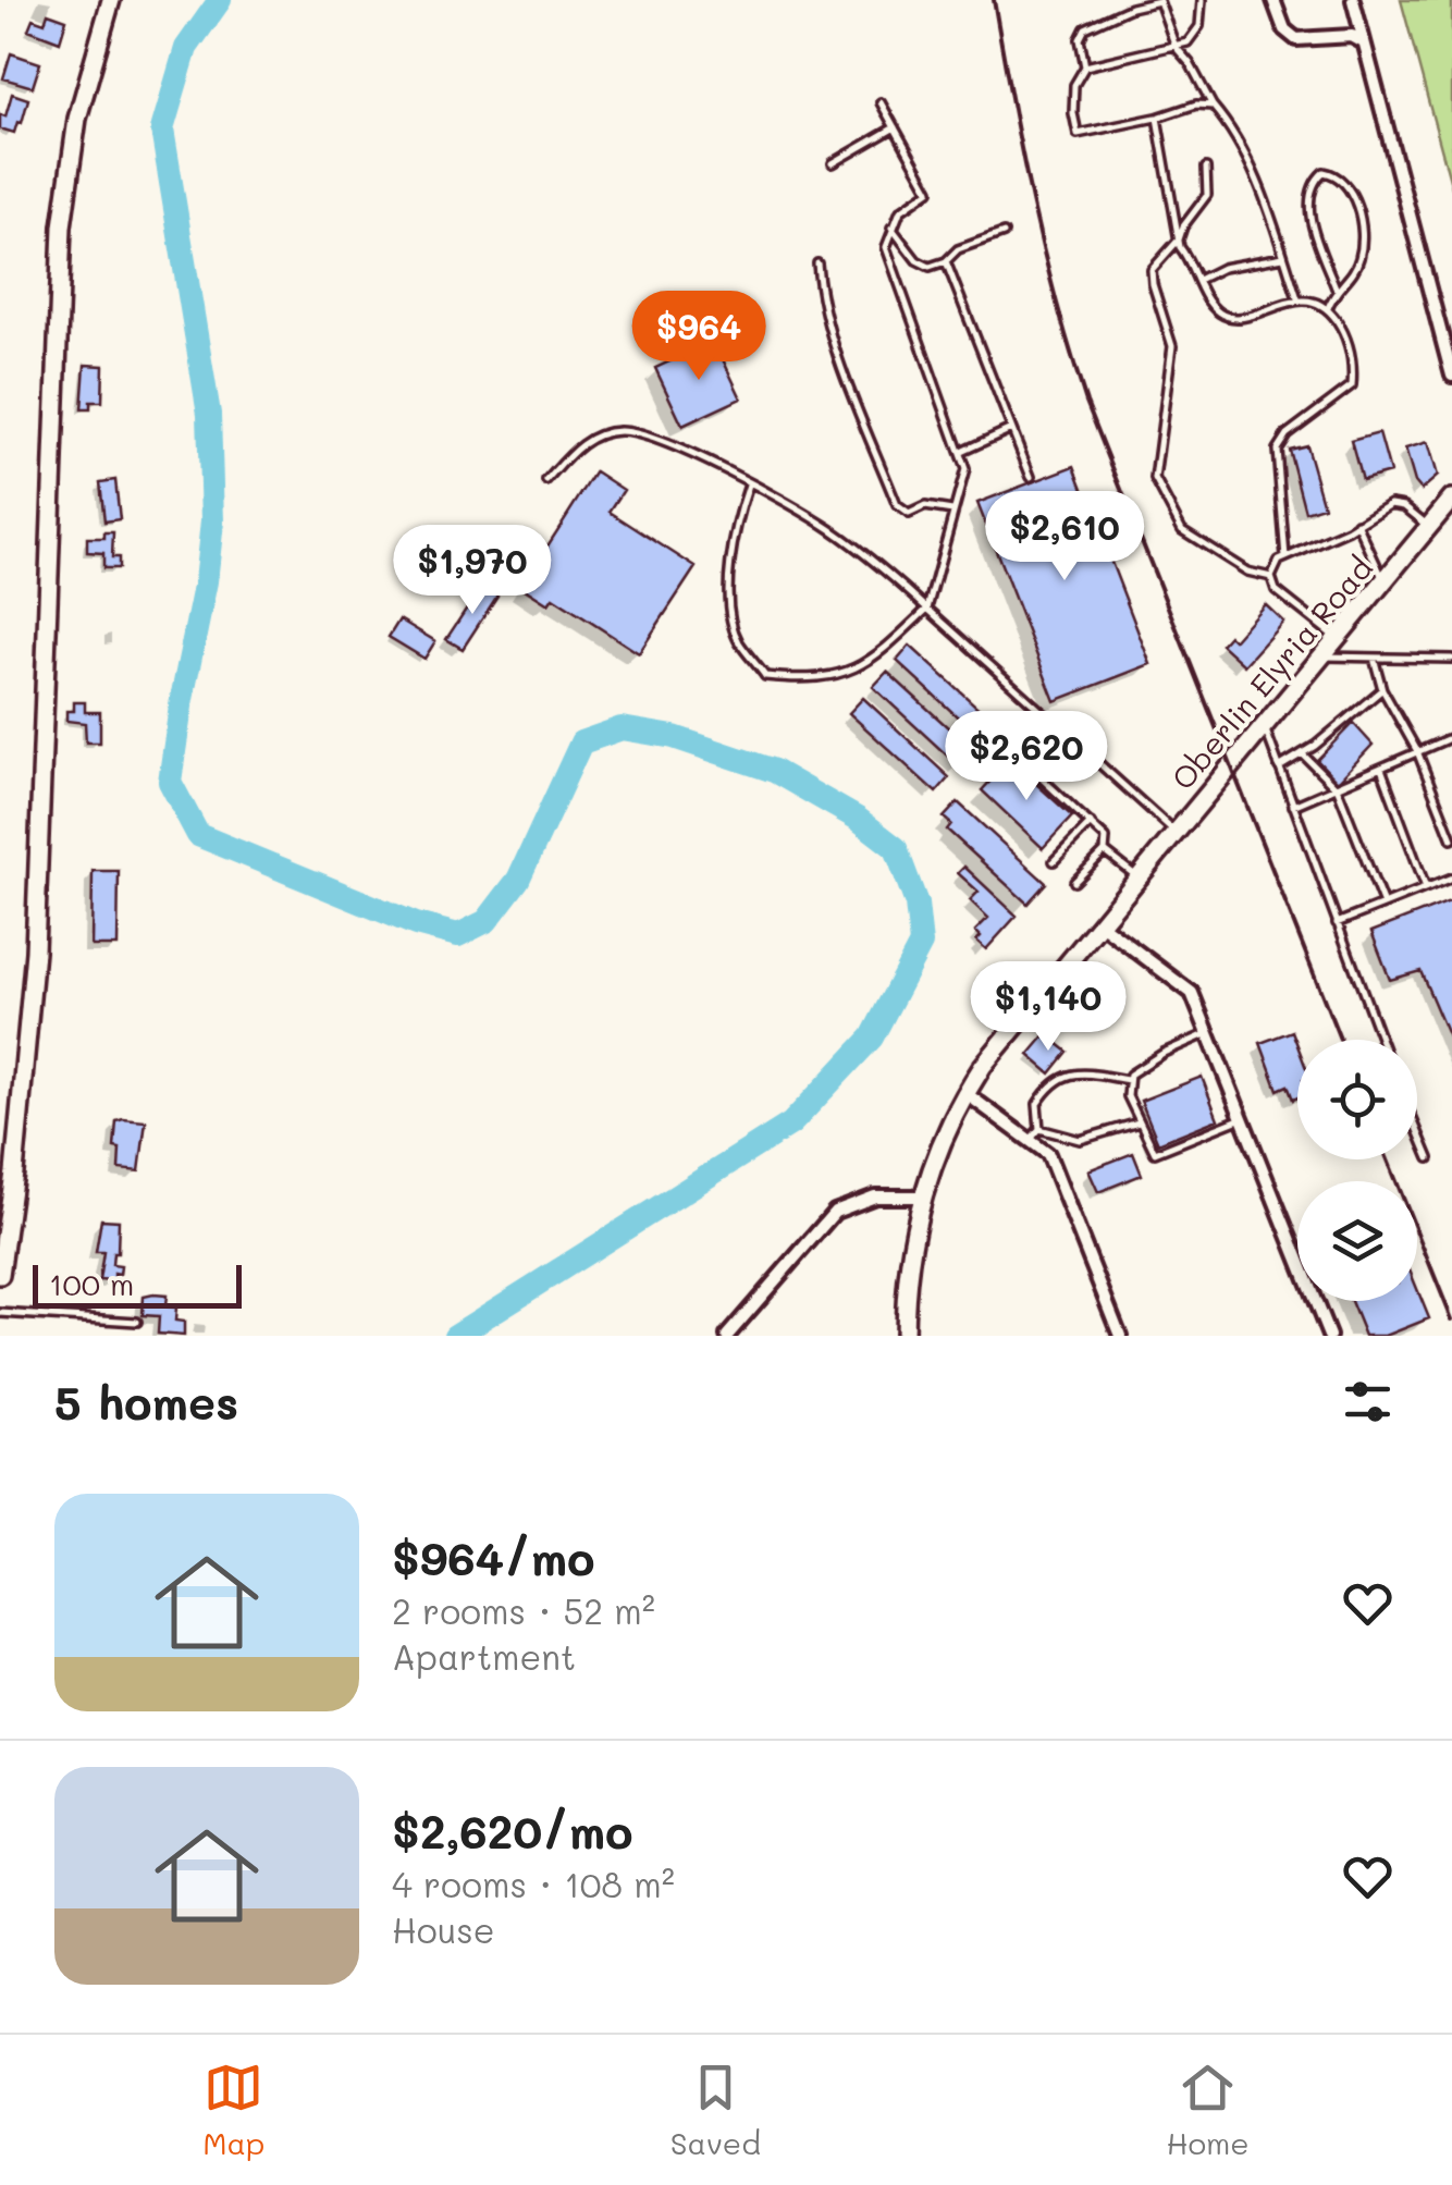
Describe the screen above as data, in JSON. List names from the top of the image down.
{
  "streets": {
    "main road": ["Oberlin Elyria Road"]
  },
  "scale_bar": "100 m",
  "page": {
    "price": [
      "$964",
      "$2,610",
      "$1,970",
      "$2,620",
      "$1,140"
    ],
    "scale": "100 m",
    "heading": "5 homes",
    "list": [
      {
        "name": "$964/mo",
        "note": "2 rooms · 52 m² · Apartment"
      },
      {
        "name": "$2,620/mo",
        "note": "4 rooms · 108 m² · House"
      }
    ],
    "tabs": ["Map", "Saved", "Home"]
  }
}
